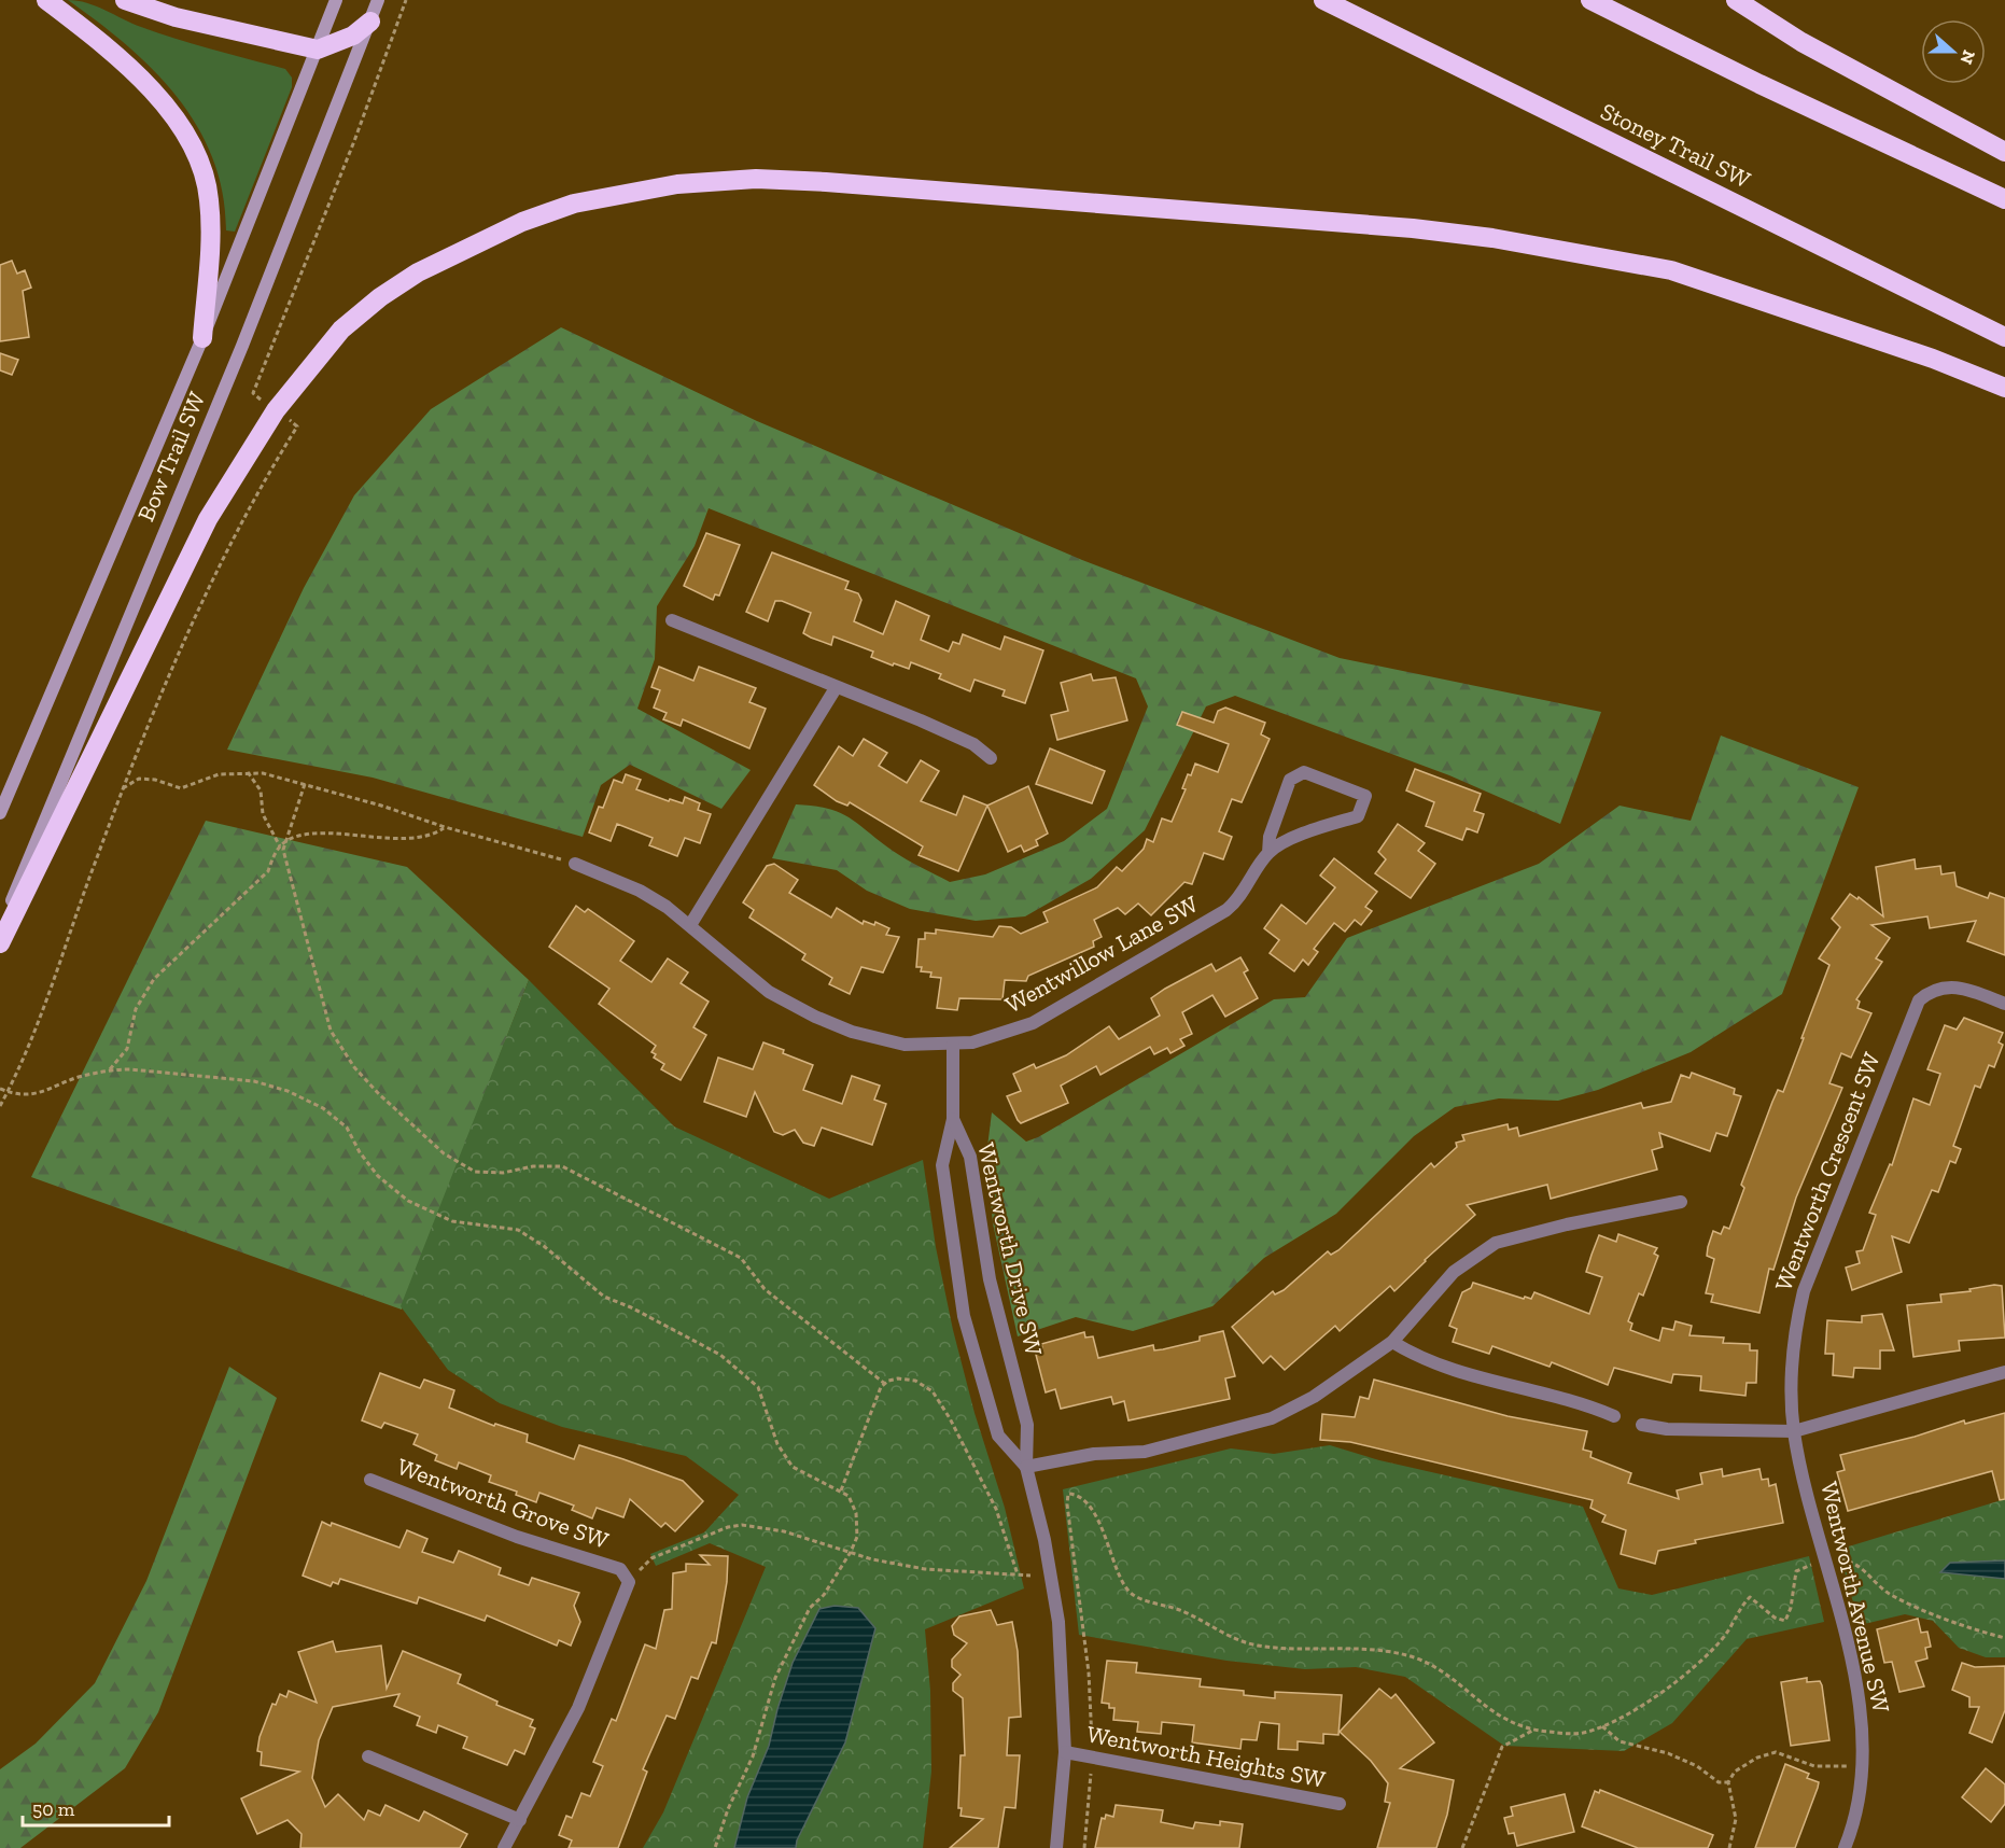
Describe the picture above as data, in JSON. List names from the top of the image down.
{
  "streets": {
    "highway": ["Stoney Trail SW"],
    "main road": ["Bow Trail SW"],
    "street": [
      "Wentwillow Lane SW",
      "Wentworth Crescent SW",
      "Wentworth Drive SW",
      "Wentworth Grove SW",
      "Wentworth Avenue SW",
      "Wentworth Heights SW"
    ]
  },
  "crossings": [
    ["Wentwillow Lane SW", "Wentworth Drive SW"],
    ["Wentworth Crescent SW", "Wentworth Avenue SW"],
    ["Wentworth Drive SW", "Wentworth Heights SW"]
  ],
  "scale_bar": "50 m",
  "north": "right"
}
